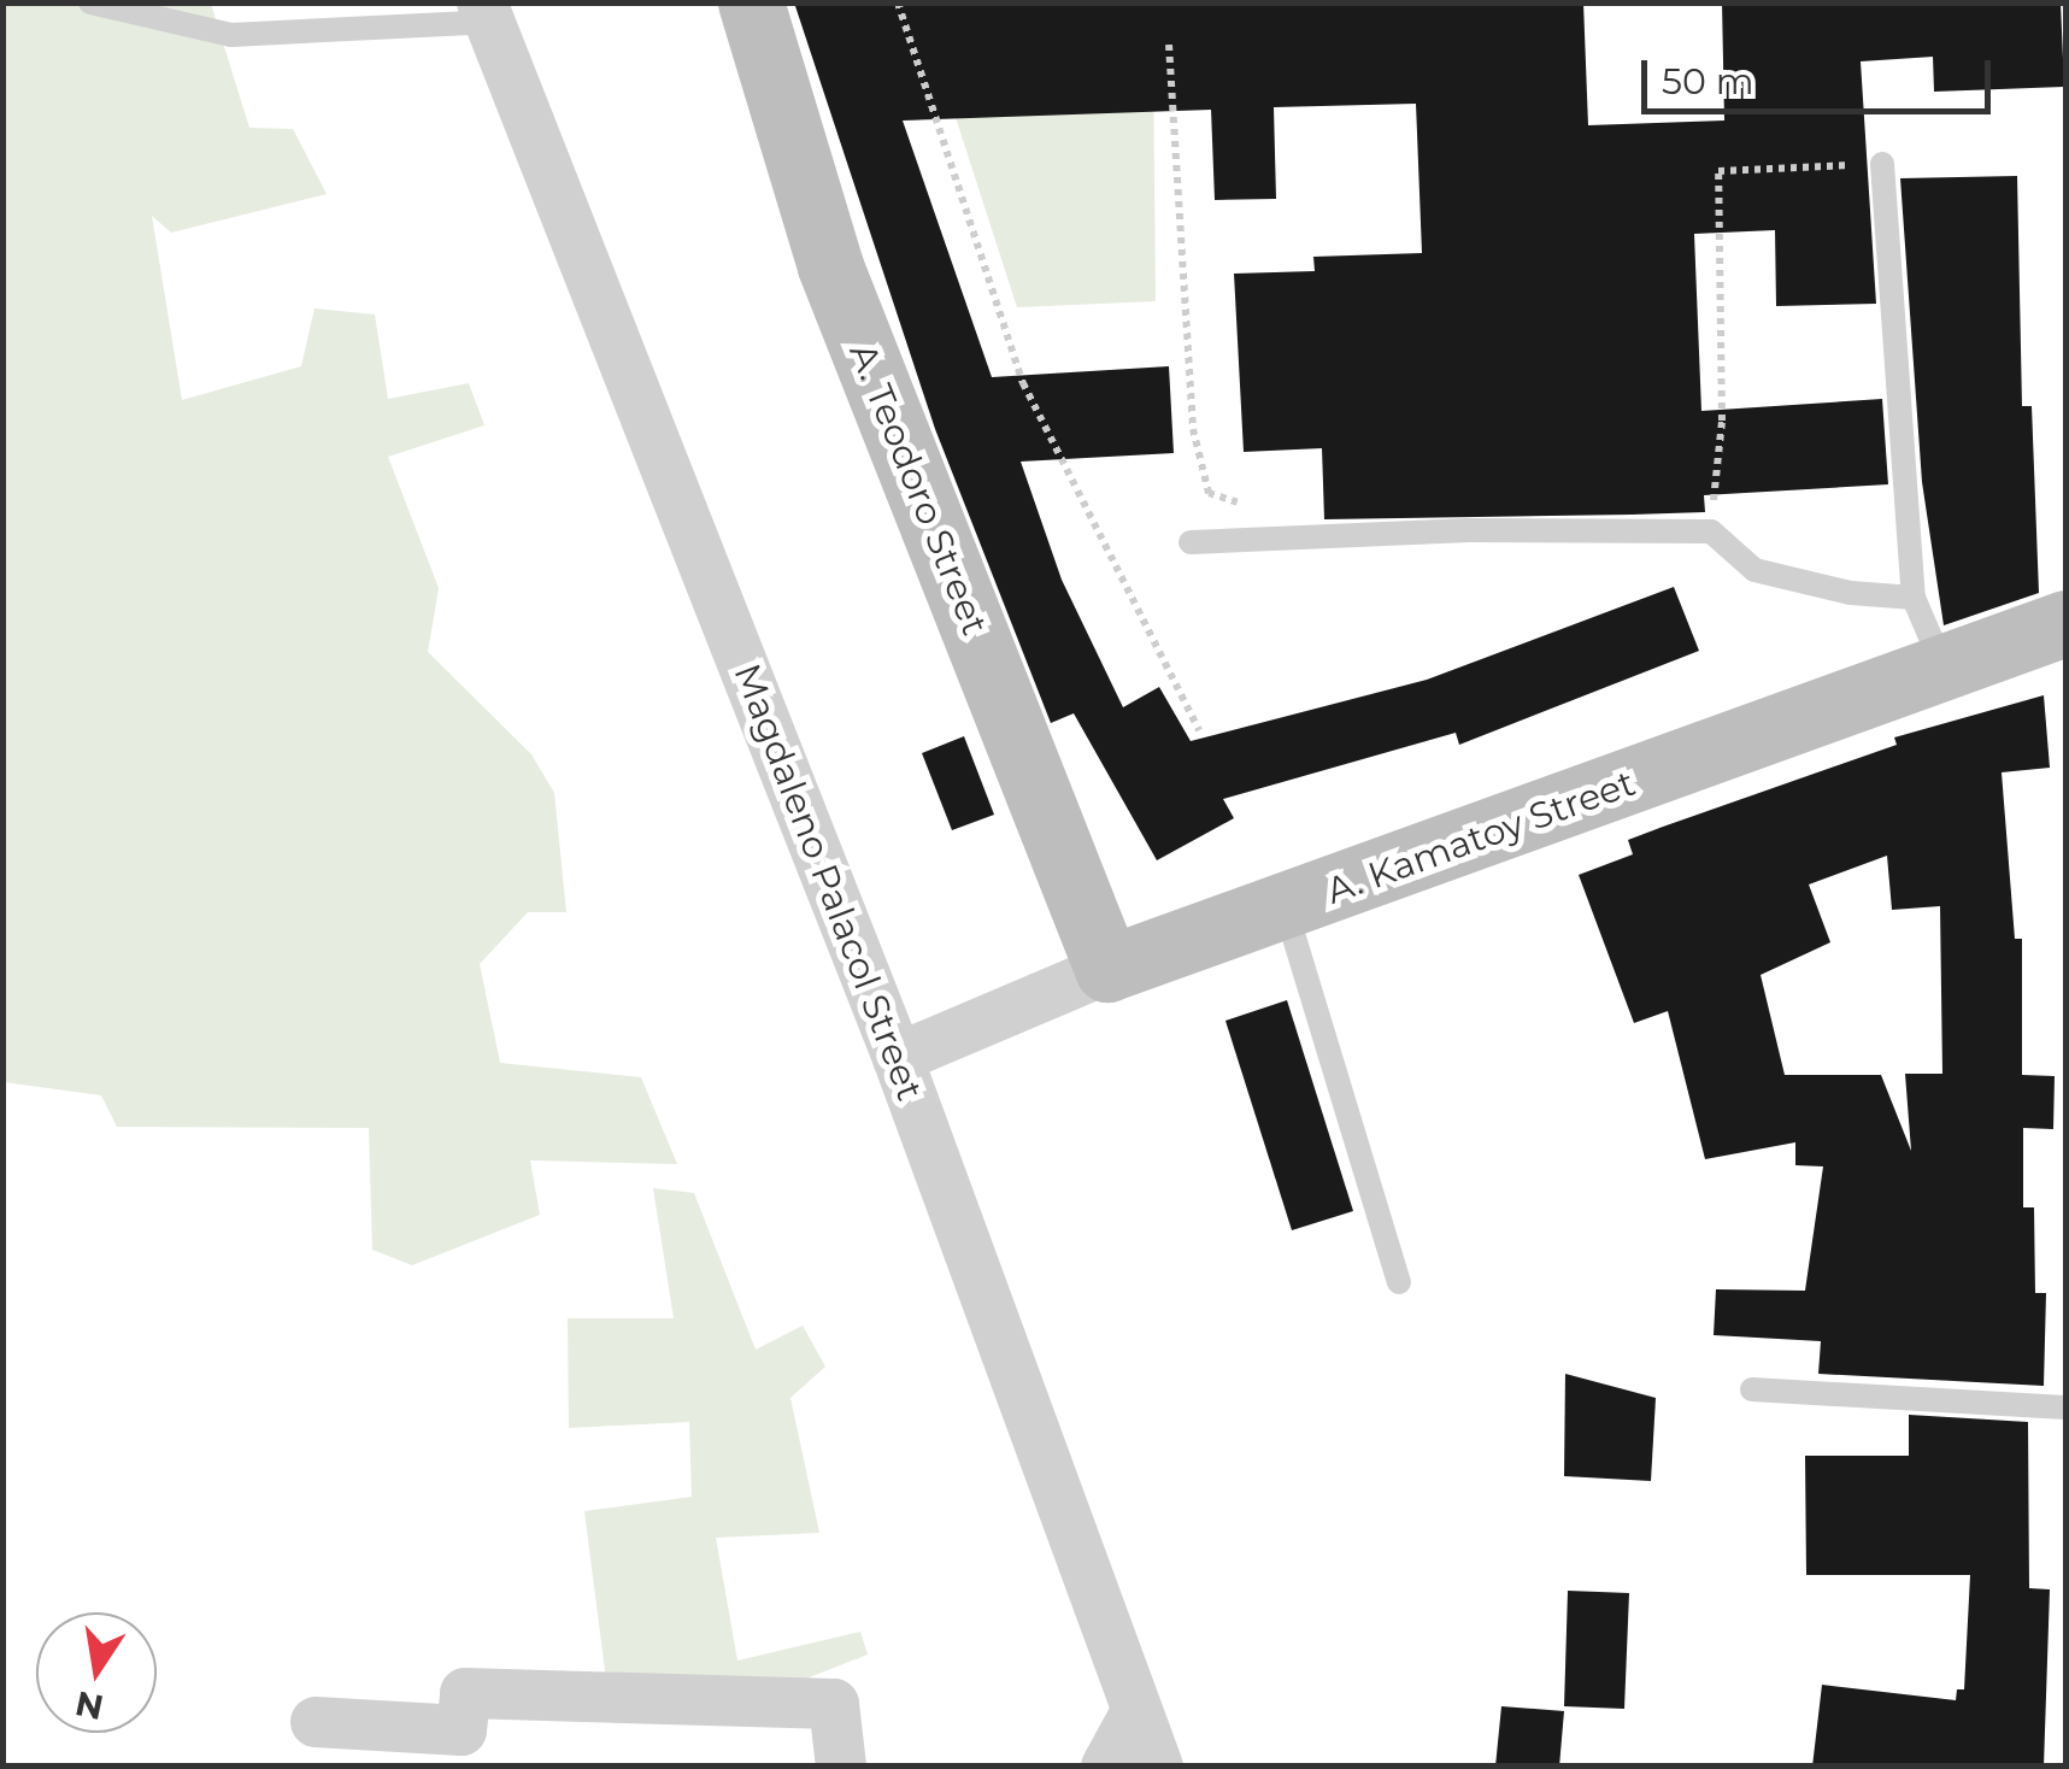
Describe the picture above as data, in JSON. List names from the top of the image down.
{
  "streets": {
    "street": ["A. Teodoro Street", "A. Kamatoy Street", "Magdaleno Palacol Street"]
  },
  "crossings": [
    ["A. Teodoro Street", "A. Kamatoy Street"],
    ["A. Kamatoy Street", "Magdaleno Palacol Street"]
  ],
  "scale_bar": "50 m",
  "north": "bottom"
}
